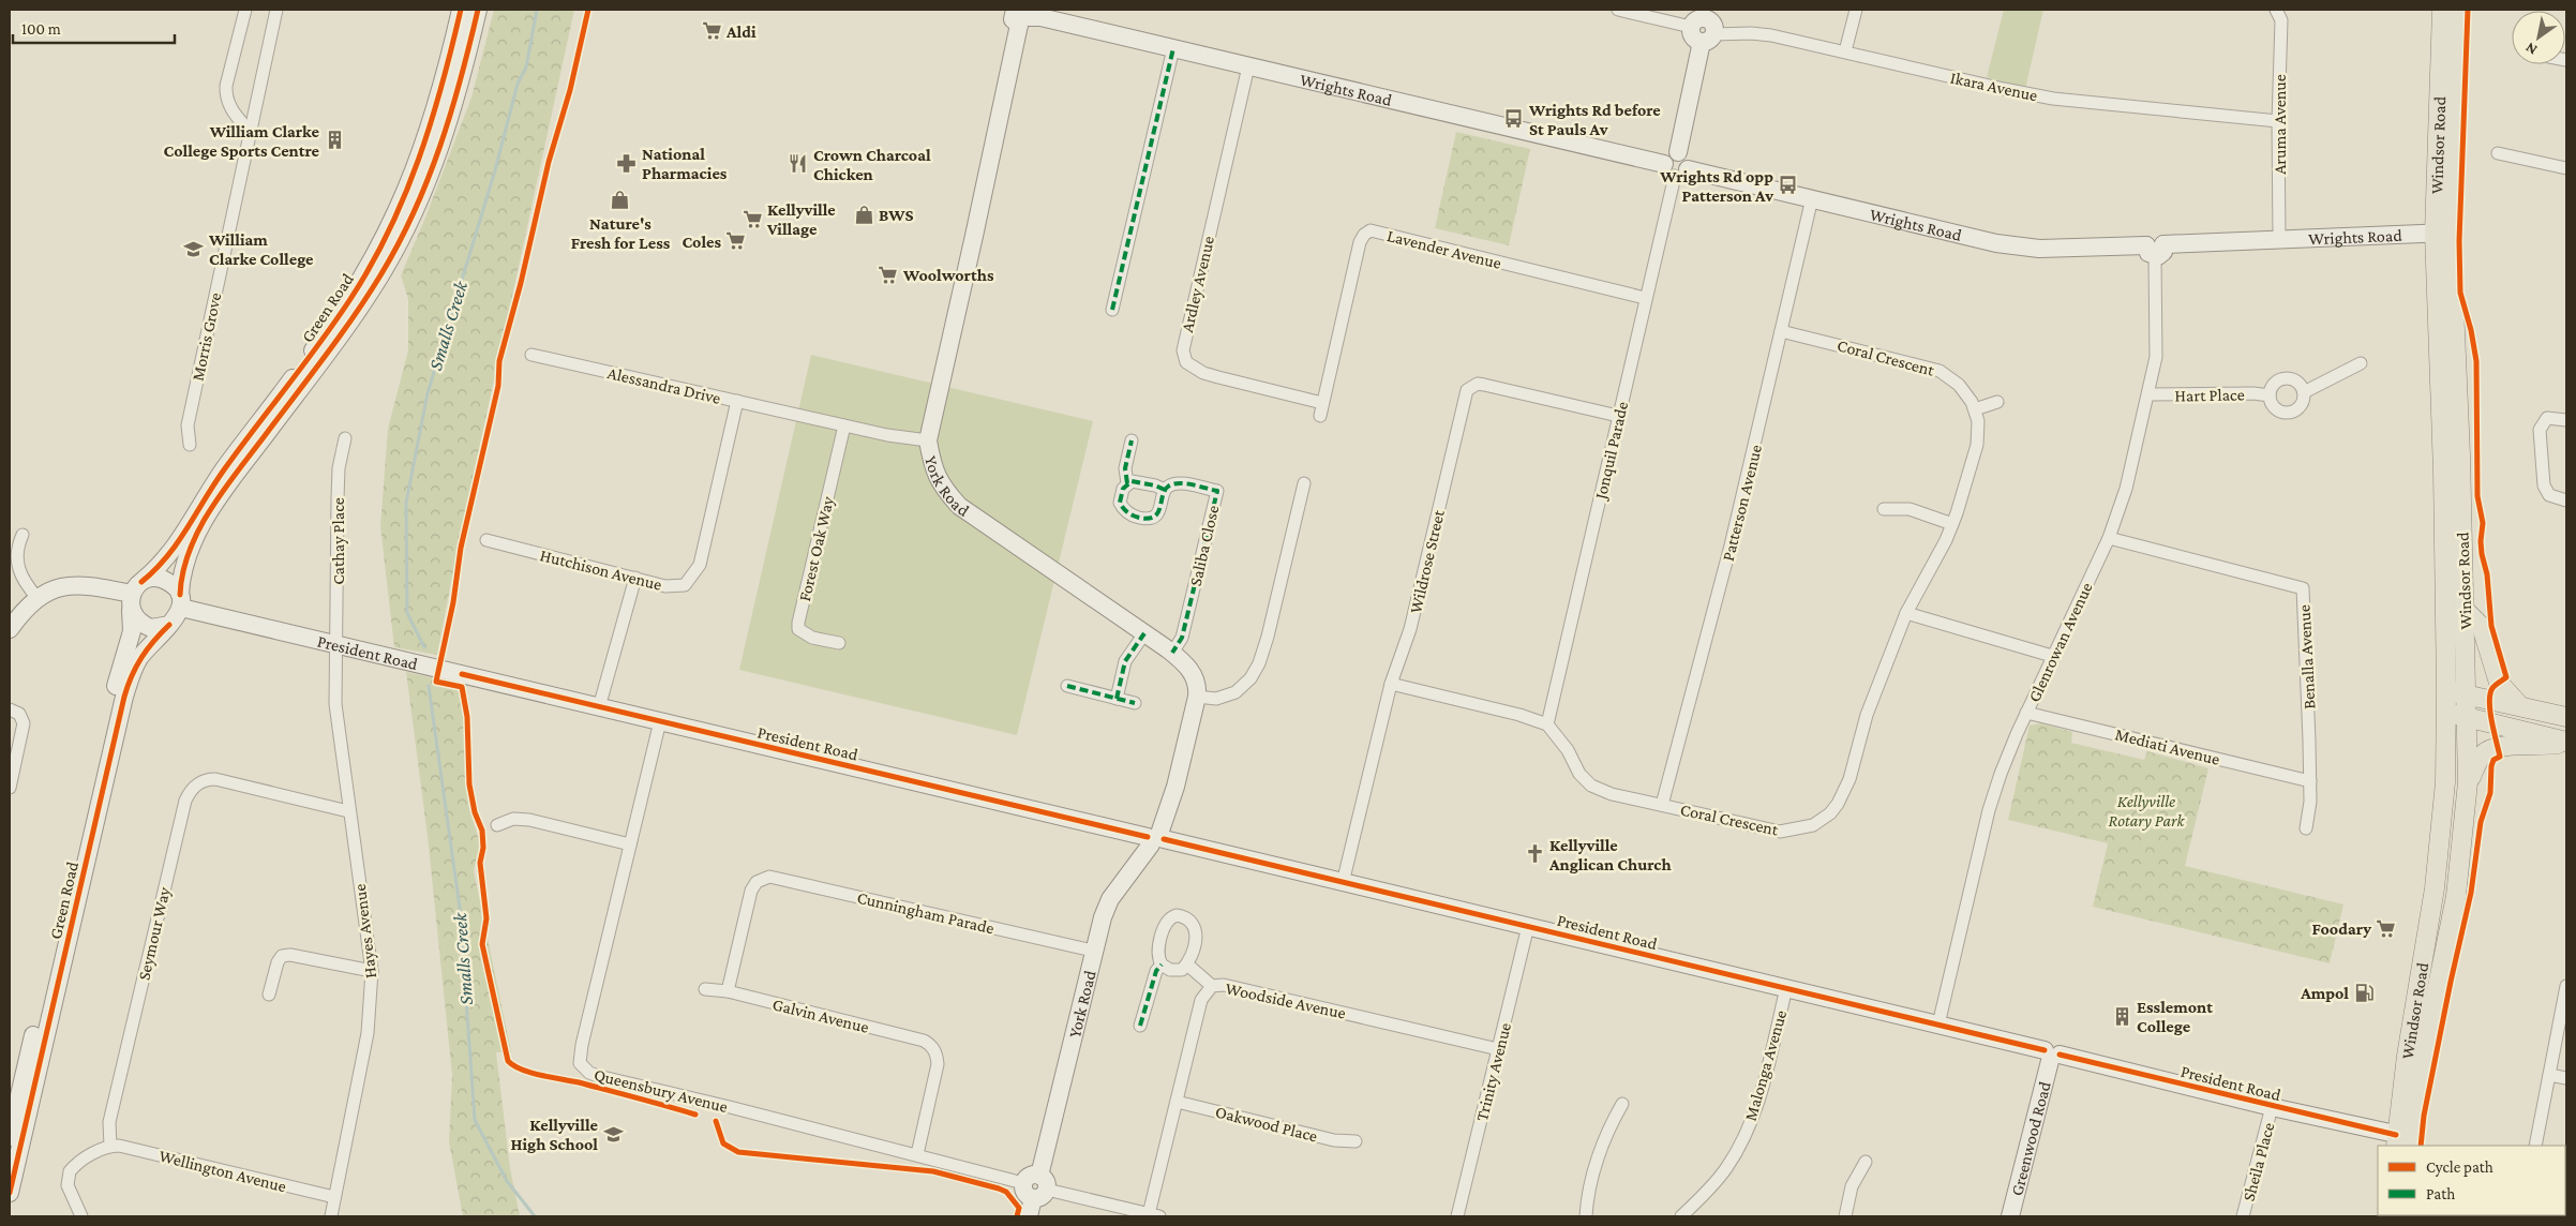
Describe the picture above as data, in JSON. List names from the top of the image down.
{
  "streets": {
    "main road": ["Windsor Road"],
    "street": [
      "Ikara Avenue",
      "Wrights Road",
      "Aruma Avenue",
      "Lavender Avenue",
      "Ardley Avenue",
      "Green Road",
      "Morris Grove",
      "Coral Crescent",
      "Alessandra Drive",
      "Hart Place",
      "Jonquil Parade",
      "York Road",
      "Patterson Avenue",
      "Cathay Place",
      "Saliba Close",
      "Forest Oak Way",
      "Wildrose Street",
      "Hutchison Avenue",
      "Glenrowan Avenue",
      "President Road",
      "Benalla Avenue",
      "Mediati Avenue",
      "Cunningham Parade",
      "Hayes Avenue",
      "Seymour Way",
      "Woodside Avenue",
      "Galvin Avenue",
      "Malonga Avenue",
      "Trinity Avenue",
      "Queensbury Avenue",
      "Oakwood Place",
      "Greenwood Road",
      "Sheila Place",
      "Wellington Avenue"
    ]
  },
  "crossings": [
    ["Ikara Avenue", "Aruma Avenue"],
    ["Wrights Road", "Aruma Avenue"],
    ["Wrights Road", "Windsor Road"],
    ["Wrights Road", "Ardley Avenue"],
    ["Wrights Road", "Jonquil Parade"],
    ["Wrights Road", "York Road"],
    ["Wrights Road", "Patterson Avenue"],
    ["Wrights Road", "Glenrowan Avenue"],
    ["Windsor Road", "President Road"],
    ["Lavender Avenue", "Ardley Avenue"],
    ["Lavender Avenue", "Jonquil Parade"],
    ["Green Road", "President Road"],
    ["Coral Crescent", "Jonquil Parade"],
    ["Coral Crescent", "Patterson Avenue"],
    ["Alessandra Drive", "York Road"],
    ["Alessandra Drive", "Forest Oak Way"],
    ["Alessandra Drive", "Hutchison Avenue"],
    ["Hart Place", "Glenrowan Avenue"],
    ["Jonquil Parade", "Wildrose Street"],
    ["York Road", "Saliba Close"],
    ["York Road", "President Road"],
    ["York Road", "Cunningham Parade"],
    ["York Road", "Queensbury Avenue"],
    ["Cathay Place", "President Road"],
    ["Cathay Place", "Hayes Avenue"],
    ["Wildrose Street", "President Road"],
    ["Glenrowan Avenue", "President Road"],
    ["Glenrowan Avenue", "Benalla Avenue"],
    ["Glenrowan Avenue", "Mediati Avenue"],
    ["President Road", "Hayes Avenue"],
    ["President Road", "Malonga Avenue"],
    ["President Road", "Trinity Avenue"],
    ["President Road", "Queensbury Avenue"],
    ["President Road", "Greenwood Road"],
    ["President Road", "Sheila Place"],
    ["Benalla Avenue", "Mediati Avenue"],
    ["Cunningham Parade", "Galvin Avenue"],
    ["Hayes Avenue", "Seymour Way"],
    ["Hayes Avenue", "Wellington Avenue"],
    ["Seymour Way", "Wellington Avenue"],
    ["Woodside Avenue", "Trinity Avenue"],
    ["Woodside Avenue", "Oakwood Place"],
    ["Galvin Avenue", "Queensbury Avenue"]
  ],
  "water": ["Smalls Creek"],
  "parks": ["Kellyville Rotary Park"],
  "places": {
    "supermarket": [
      "Aldi",
      "Kellyville Village",
      "Coles",
      "Woolworths",
      "Foodary"
    ],
    "bus stop": ["Wrights Rd before St Pauls Av", "Wrights Rd opp Patterson Av"],
    "building": ["William Clarke College Sports Centre", "Esslemont College"],
    "pharmacy": ["National Pharmacies"],
    "restaurant": ["Crown Charcoal Chicken"],
    "shop": ["Nature's Fresh for Less", "BWS"],
    "school or university": ["William Clarke College", "Kellyville High School"],
    "church": ["Kellyville Anglican Church"],
    "fuel station": ["Ampol"]
  },
  "legend": ["Cycle path", "Path"],
  "scale_bar": "100 m",
  "north": "bottom left"
}
